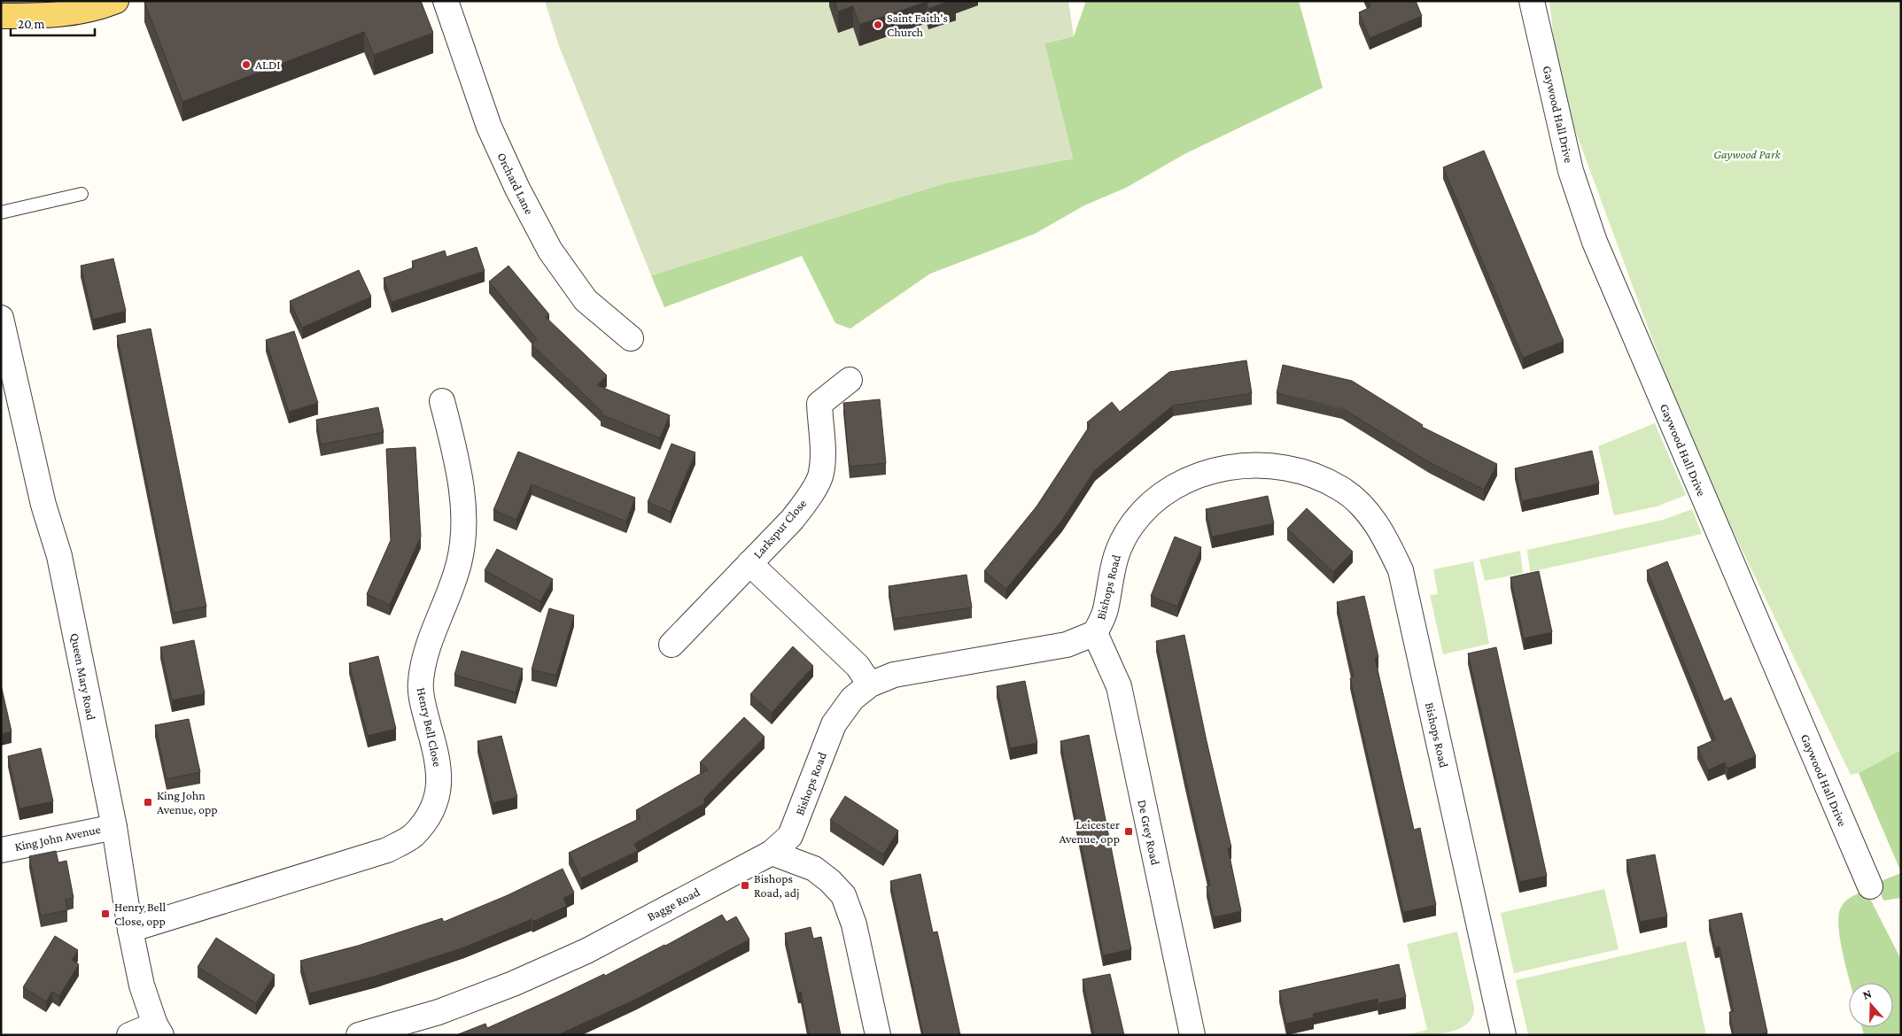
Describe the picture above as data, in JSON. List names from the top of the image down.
{
  "streets": {
    "street": [
      "Gaywood Hall Drive",
      "Orchard Lane",
      "Larkspur Close",
      "Bishops Road",
      "Queen Mary Road",
      "Henry Bell Close",
      "De Grey Road",
      "King John Avenue",
      "Bagge Road"
    ]
  },
  "crossings": [
    ["Larkspur Close", "Bishops Road"],
    ["Bishops Road", "De Grey Road"],
    ["Bishops Road", "Bagge Road"],
    ["Queen Mary Road", "Henry Bell Close"],
    ["Queen Mary Road", "King John Avenue"]
  ],
  "parks": ["Gaywood Park"],
  "places": {
    "other": ["Saint Faith's Church", "ALDI"],
    "transit": [
      "King John Avenue, opp",
      "Leicester Avenue, opp",
      "Bishops Road, adj",
      "Henry Bell Close, opp"
    ]
  },
  "scale_bar": "20 m",
  "north": "top"
}
